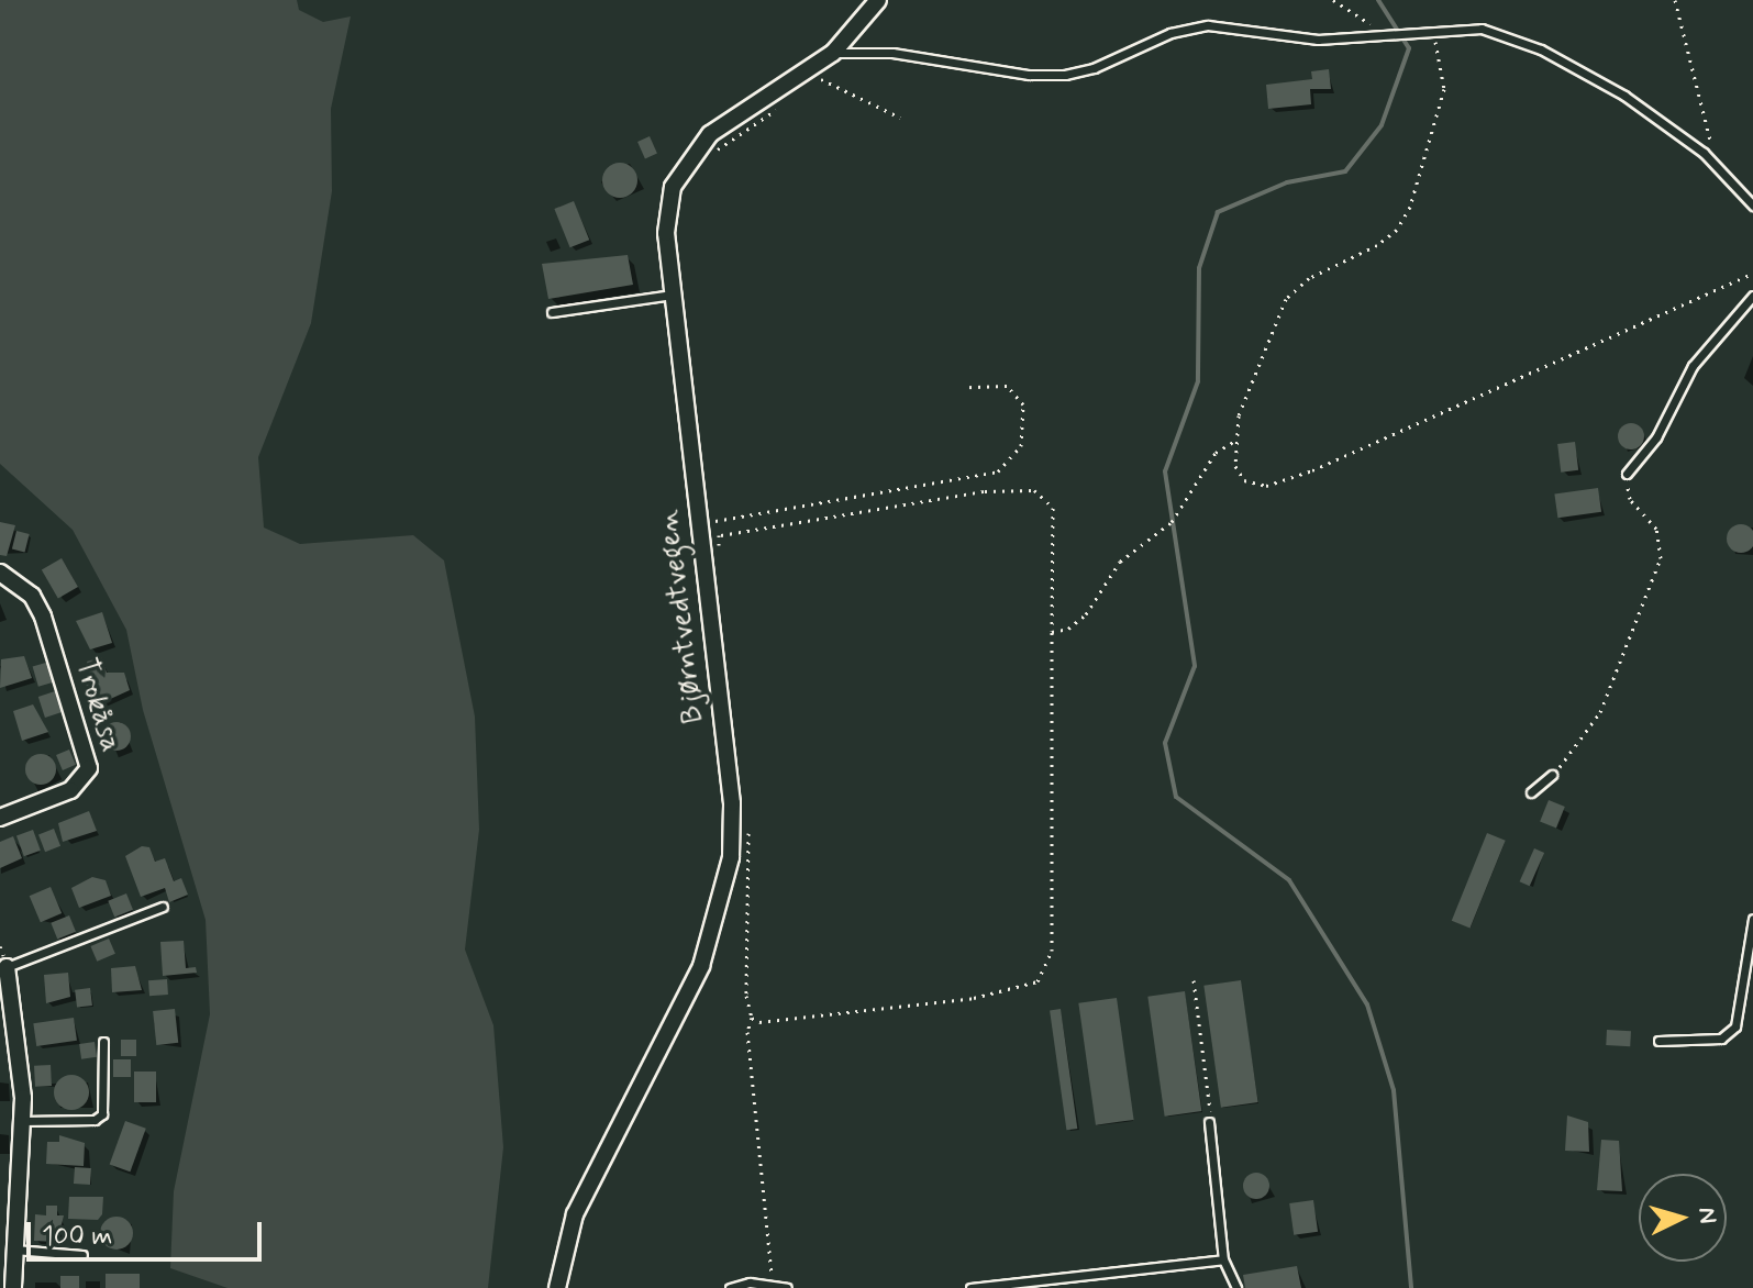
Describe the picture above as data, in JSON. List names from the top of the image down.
{
  "streets": {
    "street": ["Bjørntvedtvegen", "Trokåsa"]
  },
  "scale_bar": "100 m",
  "north": "right"
}
